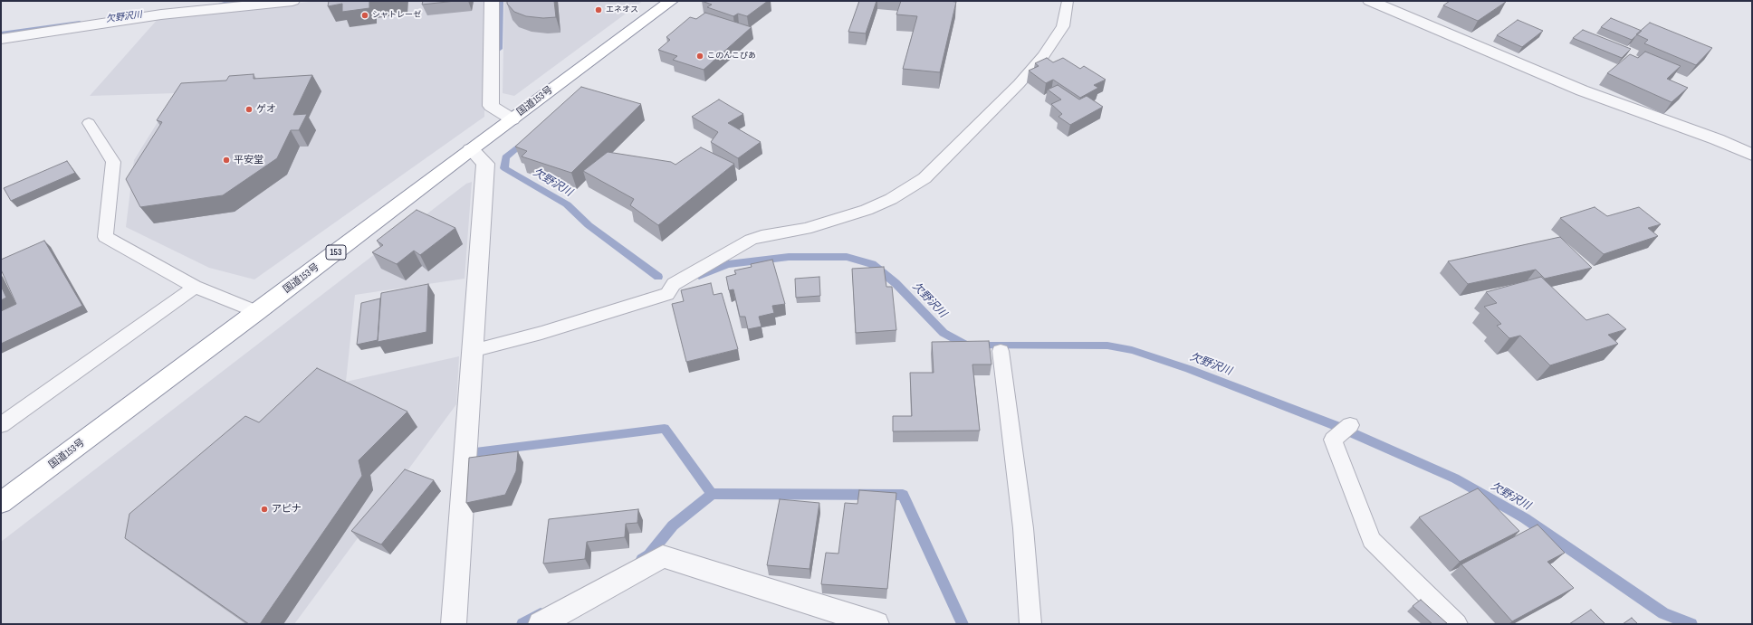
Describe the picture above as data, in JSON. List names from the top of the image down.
{
  "streets": {
    "highway": ["国道153号", "153"]
  },
  "water": ["欠野沢川"],
  "places": [
    "エネオス",
    "シャトレーゼ",
    "このんこぴあ",
    "ゲオ",
    "平安堂",
    "アピナ"
  ]
}
